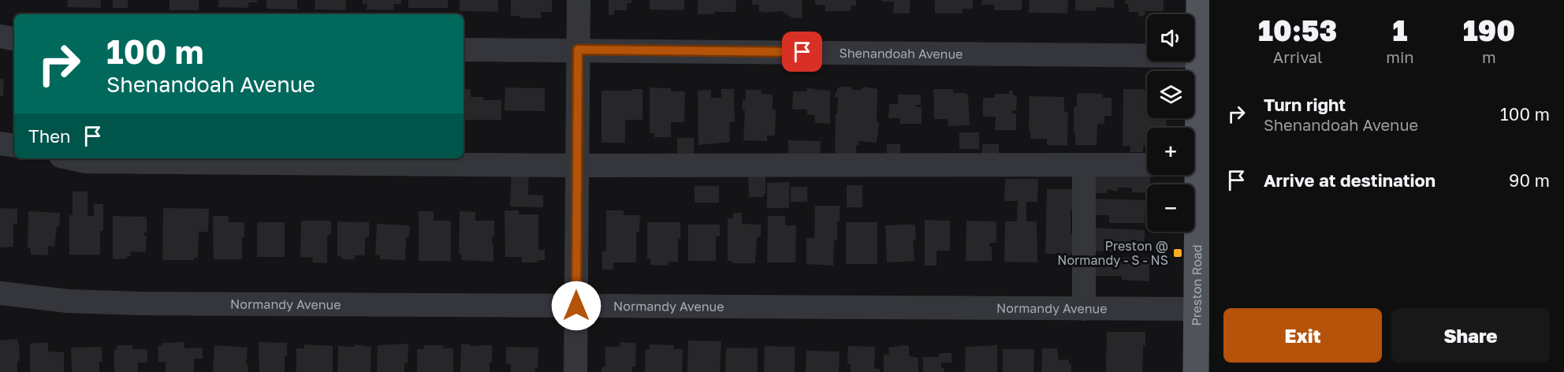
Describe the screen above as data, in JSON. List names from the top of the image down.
{
  "streets": {
    "main road": ["Preston Road"],
    "street": ["Shenandoah Avenue", "Normandy Avenue"]
  },
  "crossings": [
    ["Shenandoah Avenue", "Preston Road"],
    ["Preston Road", "Normandy Avenue"]
  ],
  "places": {
    "transit": ["Preston @ Normandy - S - NS"]
  },
  "page": {
    "eta": [
      "10:53",
      "Arrival",
      "1",
      "min",
      "190",
      "m"
    ],
    "map_buttons": ["+", "−"],
    "turn": ["100 m", "Shenandoah Avenue"],
    "list": [
      {
        "name": "Turn right",
        "note": "Shenandoah Avenue",
        "value": "100 m"
      },
      {
        "name": "Arrive at destination",
        "value": "90 m"
      }
    ],
    "then": "Then",
    "buttons": ["Exit", "Share"]
  }
}
